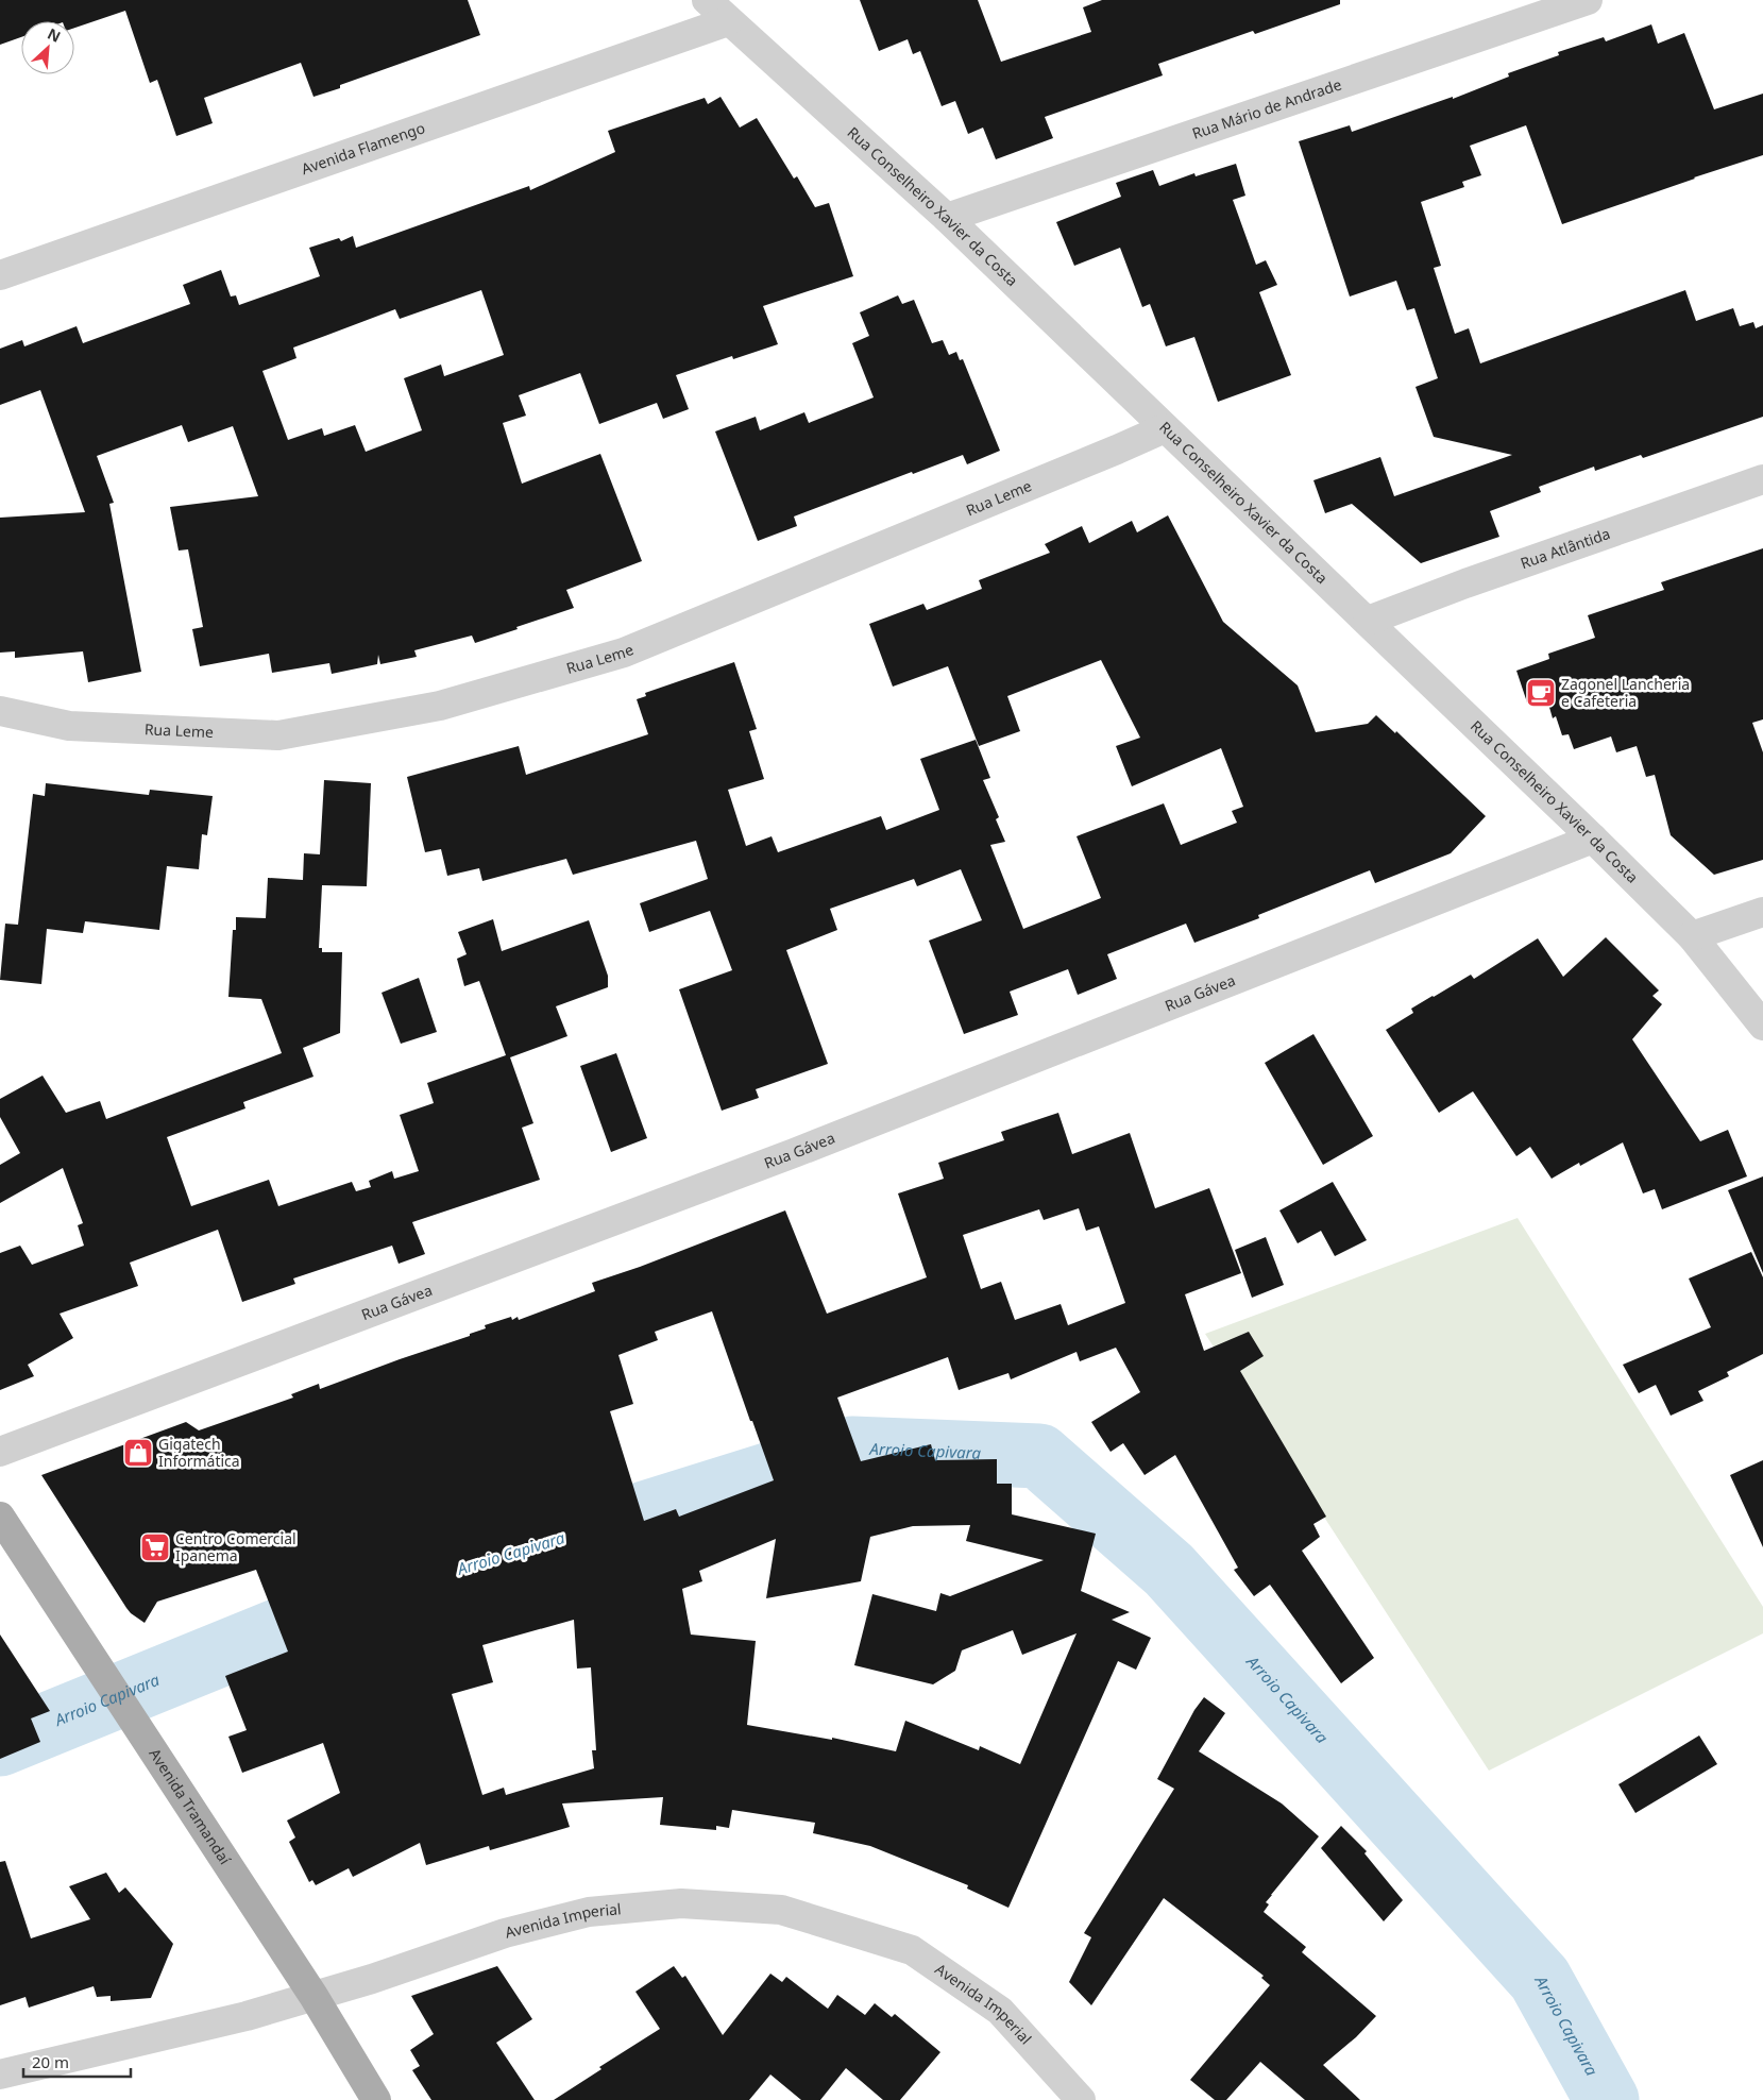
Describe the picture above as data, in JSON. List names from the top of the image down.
{
  "streets": {
    "main road": ["Avenida Tramandaí"],
    "street": [
      "Rua Mário de Andrade",
      "Avenida Flamengo",
      "Rua Conselheiro Xavier da Costa",
      "Rua Leme",
      "Rua Atlântida",
      "Rua Gávea",
      "Avenida Imperial"
    ]
  },
  "crossings": [
    ["Rua Mário de Andrade", "Rua Conselheiro Xavier da Costa"],
    ["Avenida Flamengo", "Rua Conselheiro Xavier da Costa"],
    ["Rua Conselheiro Xavier da Costa", "Rua Leme"],
    ["Rua Conselheiro Xavier da Costa", "Rua Atlântida"],
    ["Rua Conselheiro Xavier da Costa", "Rua Gávea"],
    ["Avenida Tramandaí", "Avenida Imperial"]
  ],
  "water": ["Arroio Capivara"],
  "places": {
    "cafe": ["Zagonel Lancheria e Cafeteria"],
    "shop": ["Gigatech Informática"],
    "supermarket": ["Centro Comercial Ipanema"]
  },
  "scale_bar": "20 m",
  "north": "top right"
}
